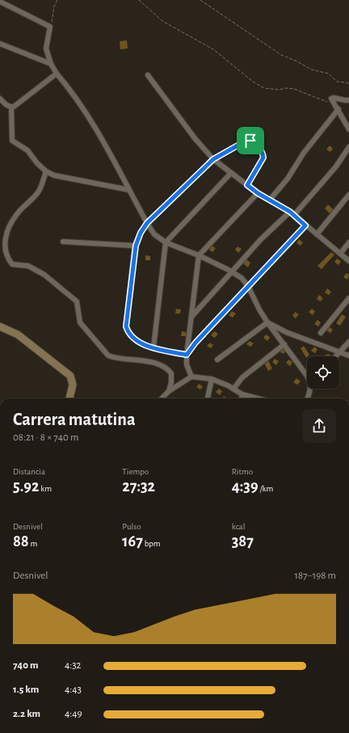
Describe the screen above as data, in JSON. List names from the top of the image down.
{
  "page": {
    "heading": ["Carrera matutina", "08:21 · 8 × 740 m"],
    "stats": [
      ["Distancia", "5.92 km"],
      ["Tiempo", "27:32"],
      ["Ritmo", "4:39 /km"],
      ["Desnivel", "88 m"],
      ["Pulso", "167 bpm"],
      ["kcal", "387"]
    ],
    "chart": ["Desnivel", "187–198 m"],
    "list": [
      {
        "name": "740 m",
        "note": "4:32"
      },
      {
        "name": "1.5 km",
        "note": "4:43"
      },
      {
        "name": "2.2 km",
        "note": "4:49"
      }
    ]
  }
}
